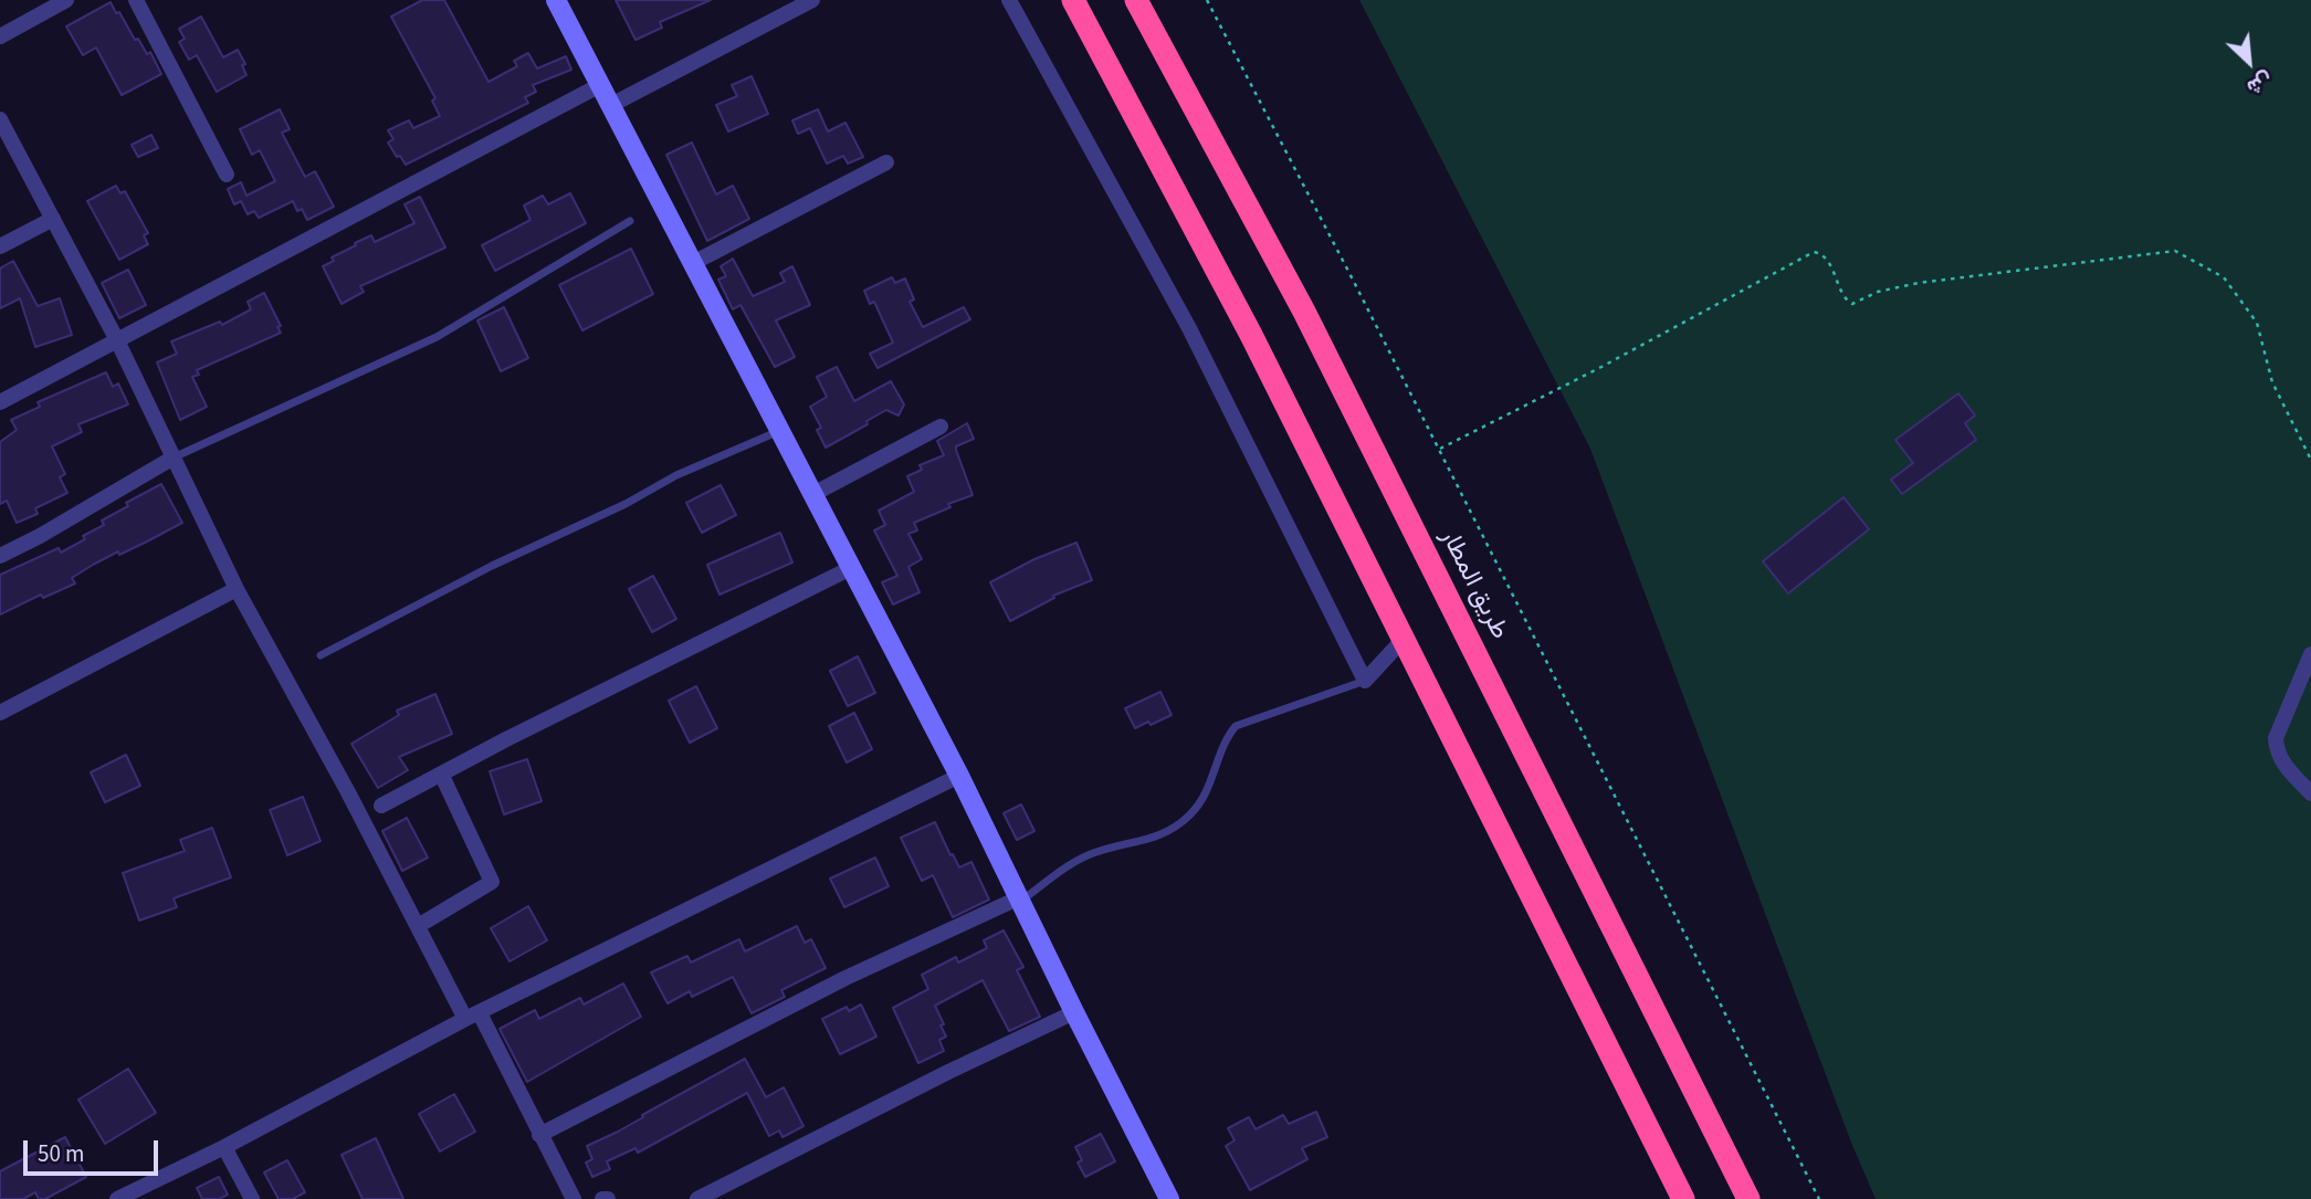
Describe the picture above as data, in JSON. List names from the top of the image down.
{
  "streets": {
    "highway": ["طريق المطار"]
  },
  "scale_bar": "50 m",
  "north": "bottom right"
}
